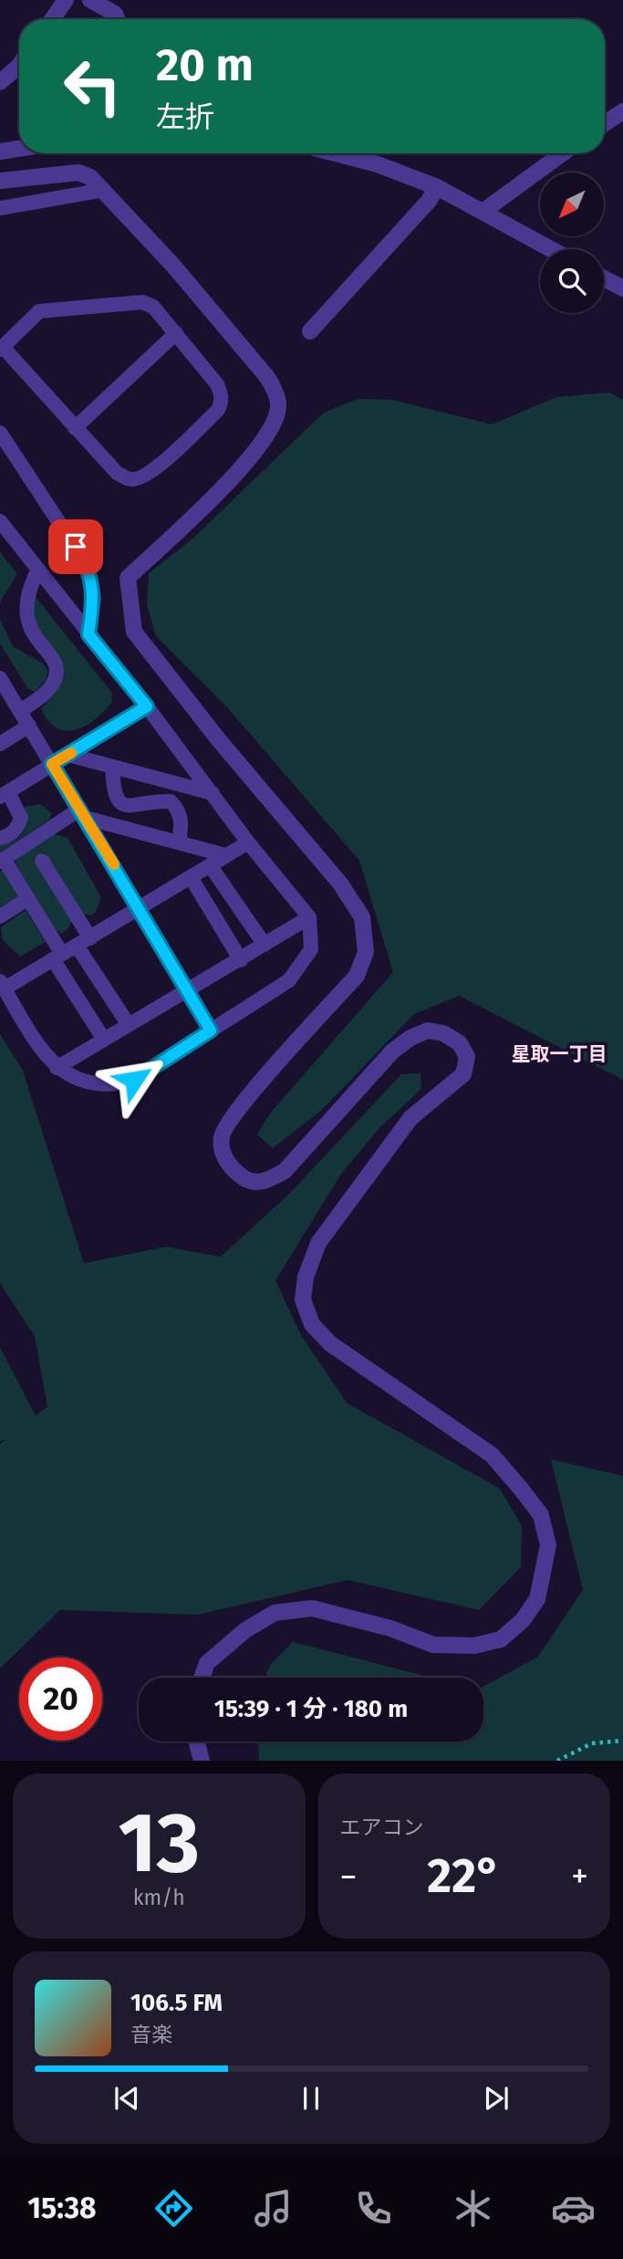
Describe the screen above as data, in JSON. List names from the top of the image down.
{
  "districts": ["星取一丁目"],
  "north": "bottom left",
  "page": {
    "turn": ["20 m", "左折"],
    "limit": "20",
    "trip": "15:39 · 1 分 · 180 m",
    "tile": [
      ["13", "km/h"],
      "エアコン"
    ],
    "heat": ["−", "22°", "+"],
    "song": ["106.5 FM", "音楽"],
    "tabs": "15:38"
  }
}
